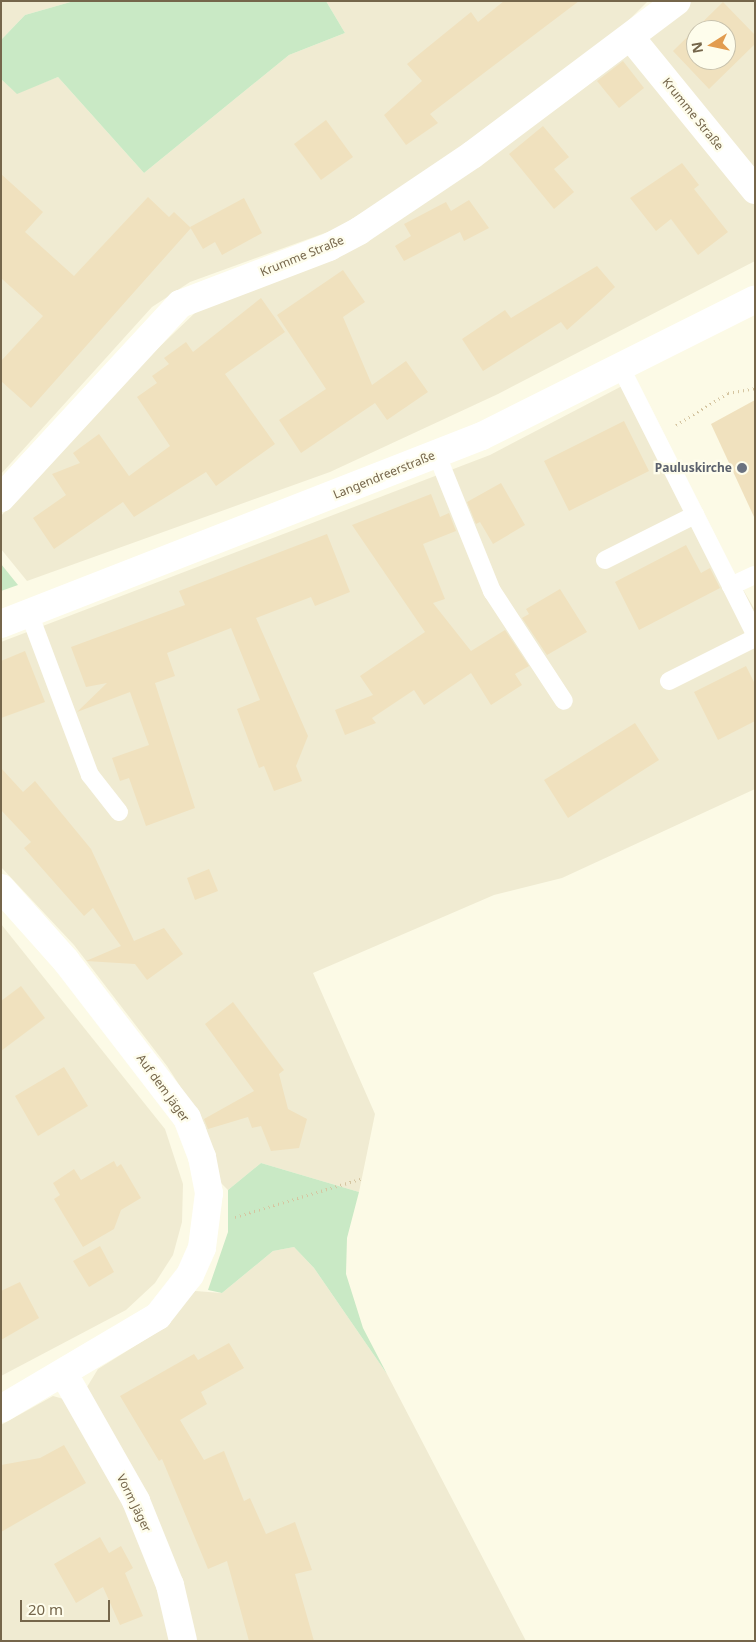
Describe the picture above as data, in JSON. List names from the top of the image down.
{
  "streets": {
    "street": [
      "Krumme Straße",
      "Langendreerstraße",
      "Auf dem Jäger",
      "Vorm Jäger"
    ]
  },
  "crossings": [
    ["Auf dem Jäger", "Vorm Jäger"]
  ],
  "places": ["Pauluskirche"],
  "scale_bar": "20 m",
  "north": "left"
}
